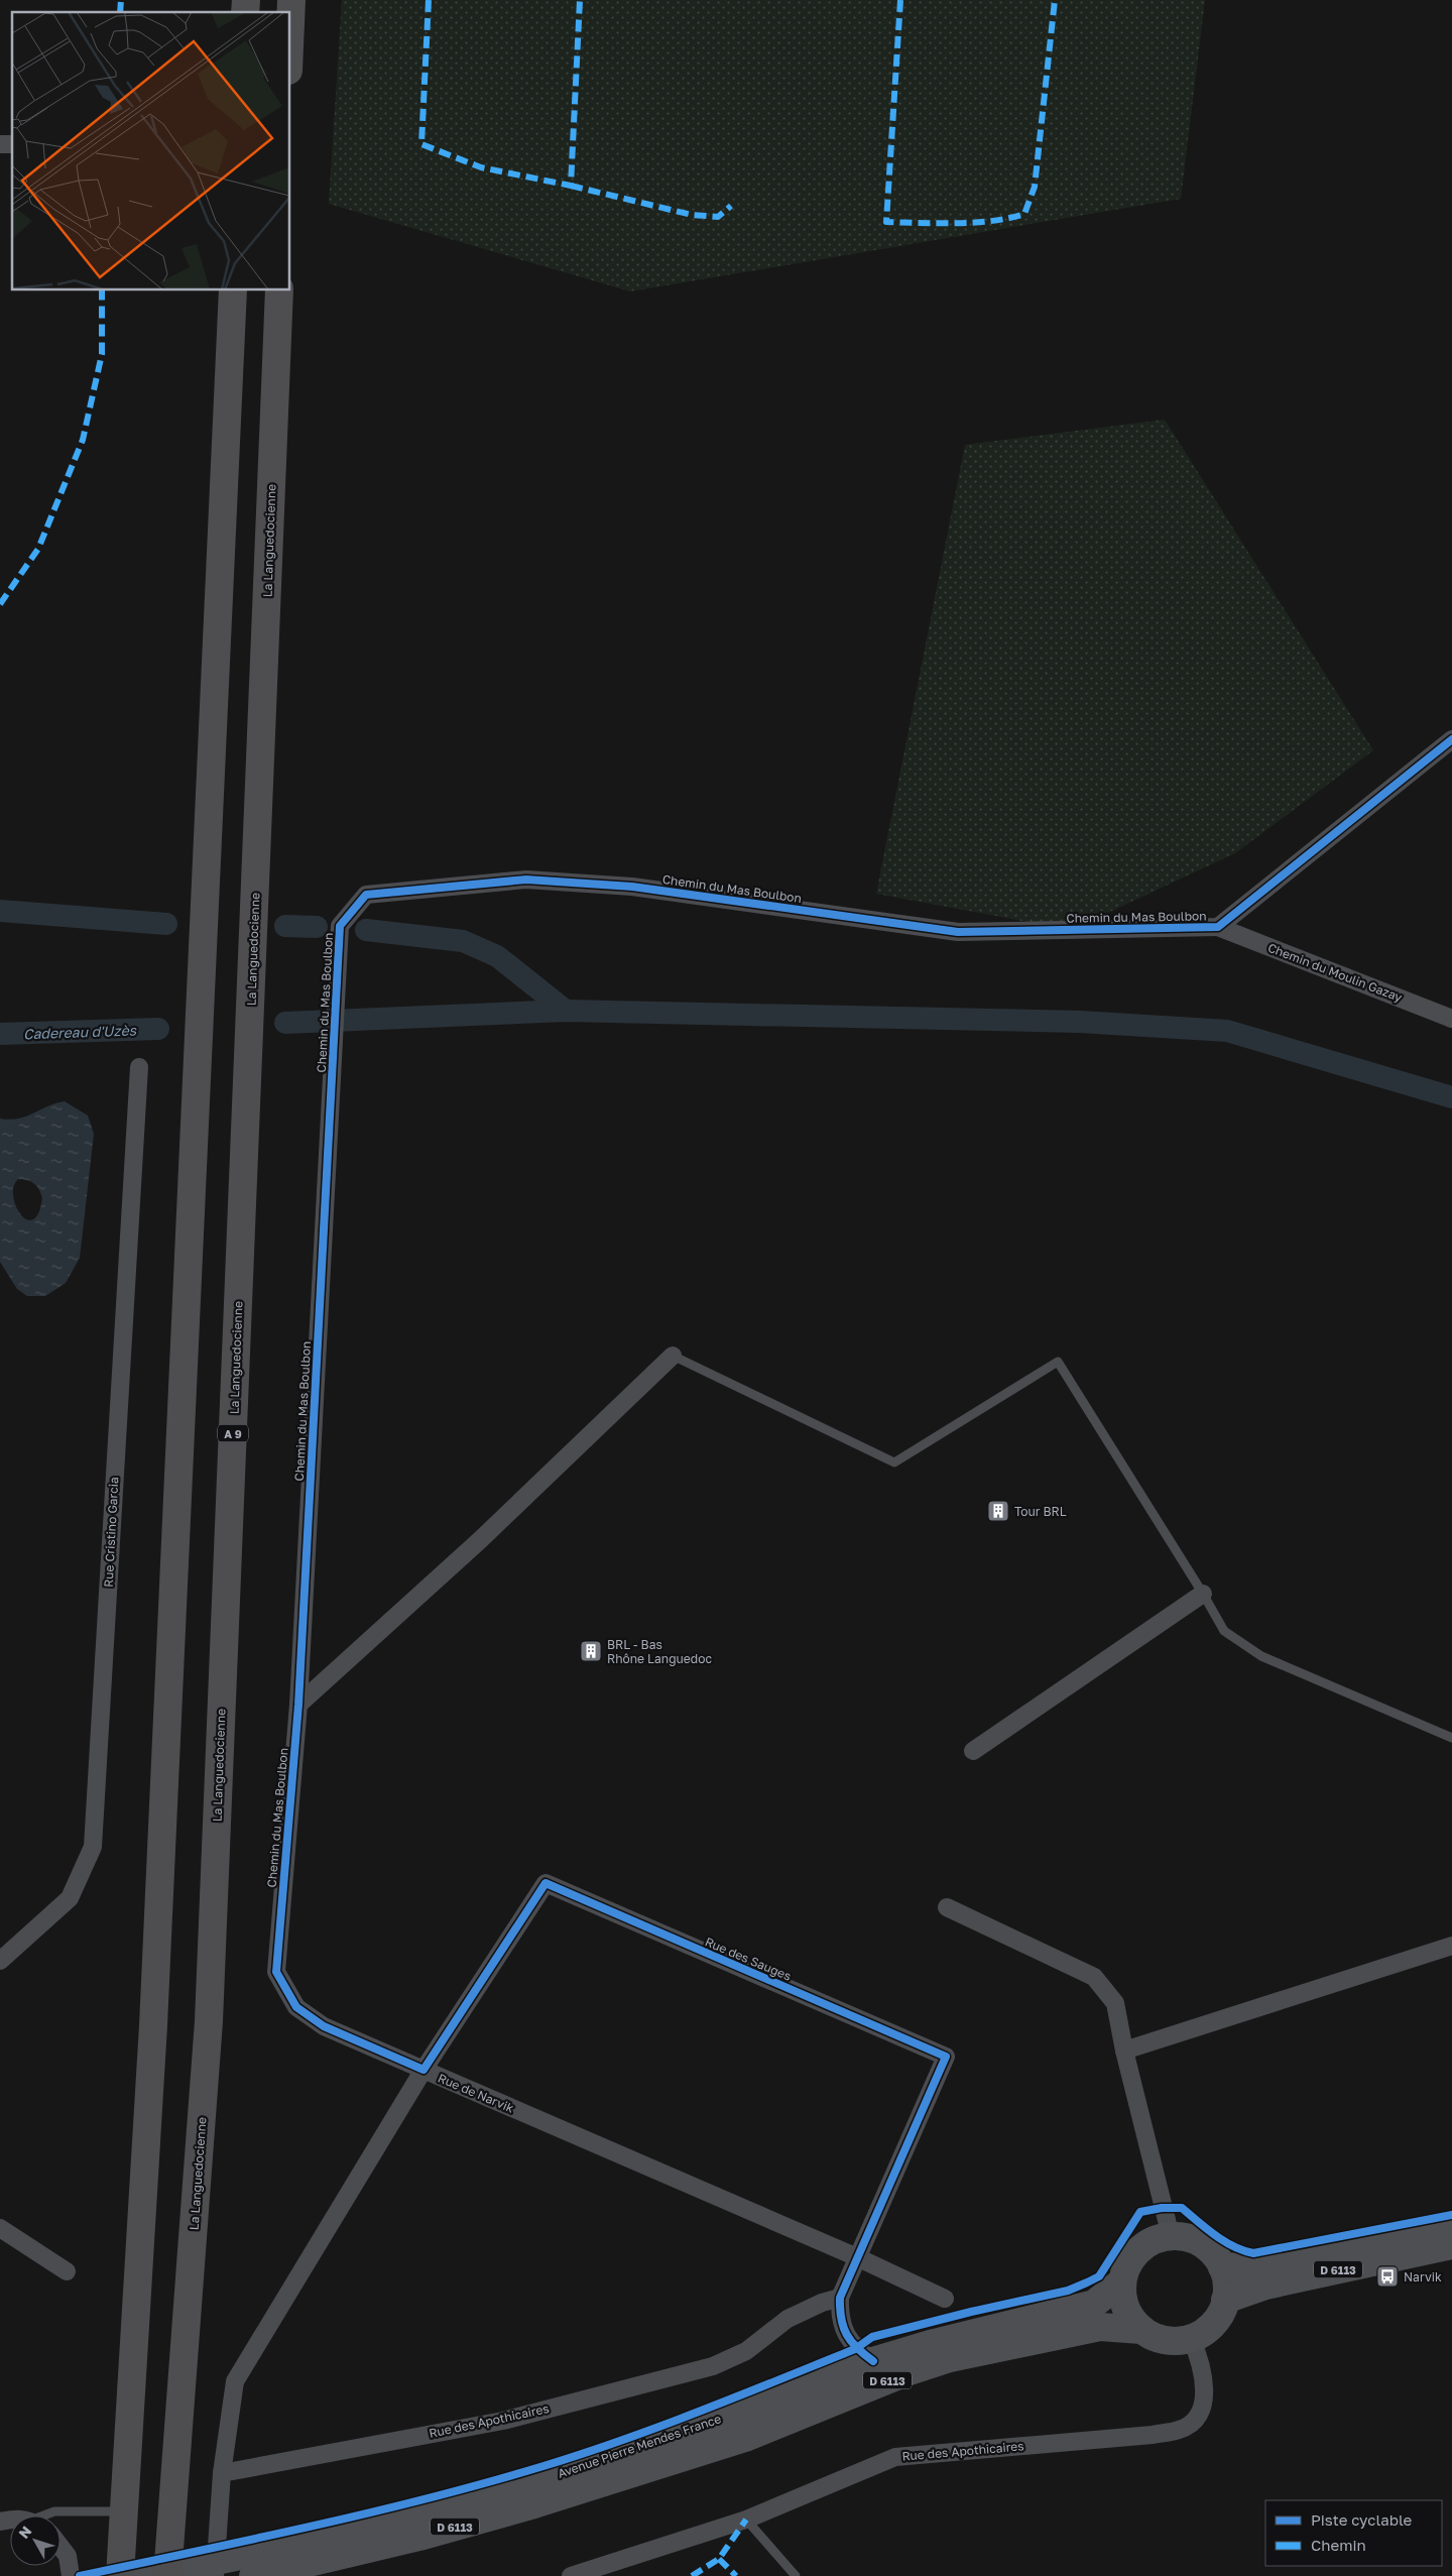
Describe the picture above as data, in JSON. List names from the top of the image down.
{
  "streets": {
    "highway": ["La Languedocienne", "A 9"],
    "main road": ["D 6113", "Avenue Pierre Mendes France"],
    "street": [
      "Chemin du Mas Boulbon",
      "Chemin du Moulin Gazay",
      "Rue Cristino Garcia",
      "Rue des Sauges",
      "Rue de Narvik",
      "Rue des Apothicaires"
    ]
  },
  "crossings": [
    ["Chemin du Mas Boulbon", "Chemin du Moulin Gazay"],
    ["Chemin du Mas Boulbon", "Rue des Sauges"],
    ["Chemin du Mas Boulbon", "Rue de Narvik"],
    ["Rue des Sauges", "Rue de Narvik"],
    ["Rue de Narvik", "Rue des Apothicaires"],
    ["D 6113", "Rue des Apothicaires"],
    ["D 6113", "Avenue Pierre Mendes France"],
    ["Rue des Apothicaires", "Avenue Pierre Mendes France"]
  ],
  "water": ["Cadereau d'Uzès"],
  "places": {
    "building": ["Tour BRL", "BRL - Bas Rhône Languedoc"],
    "bus stop": ["Narvik"]
  },
  "legend": ["Piste cyclable", "Chemin"],
  "north": "top left"
}
